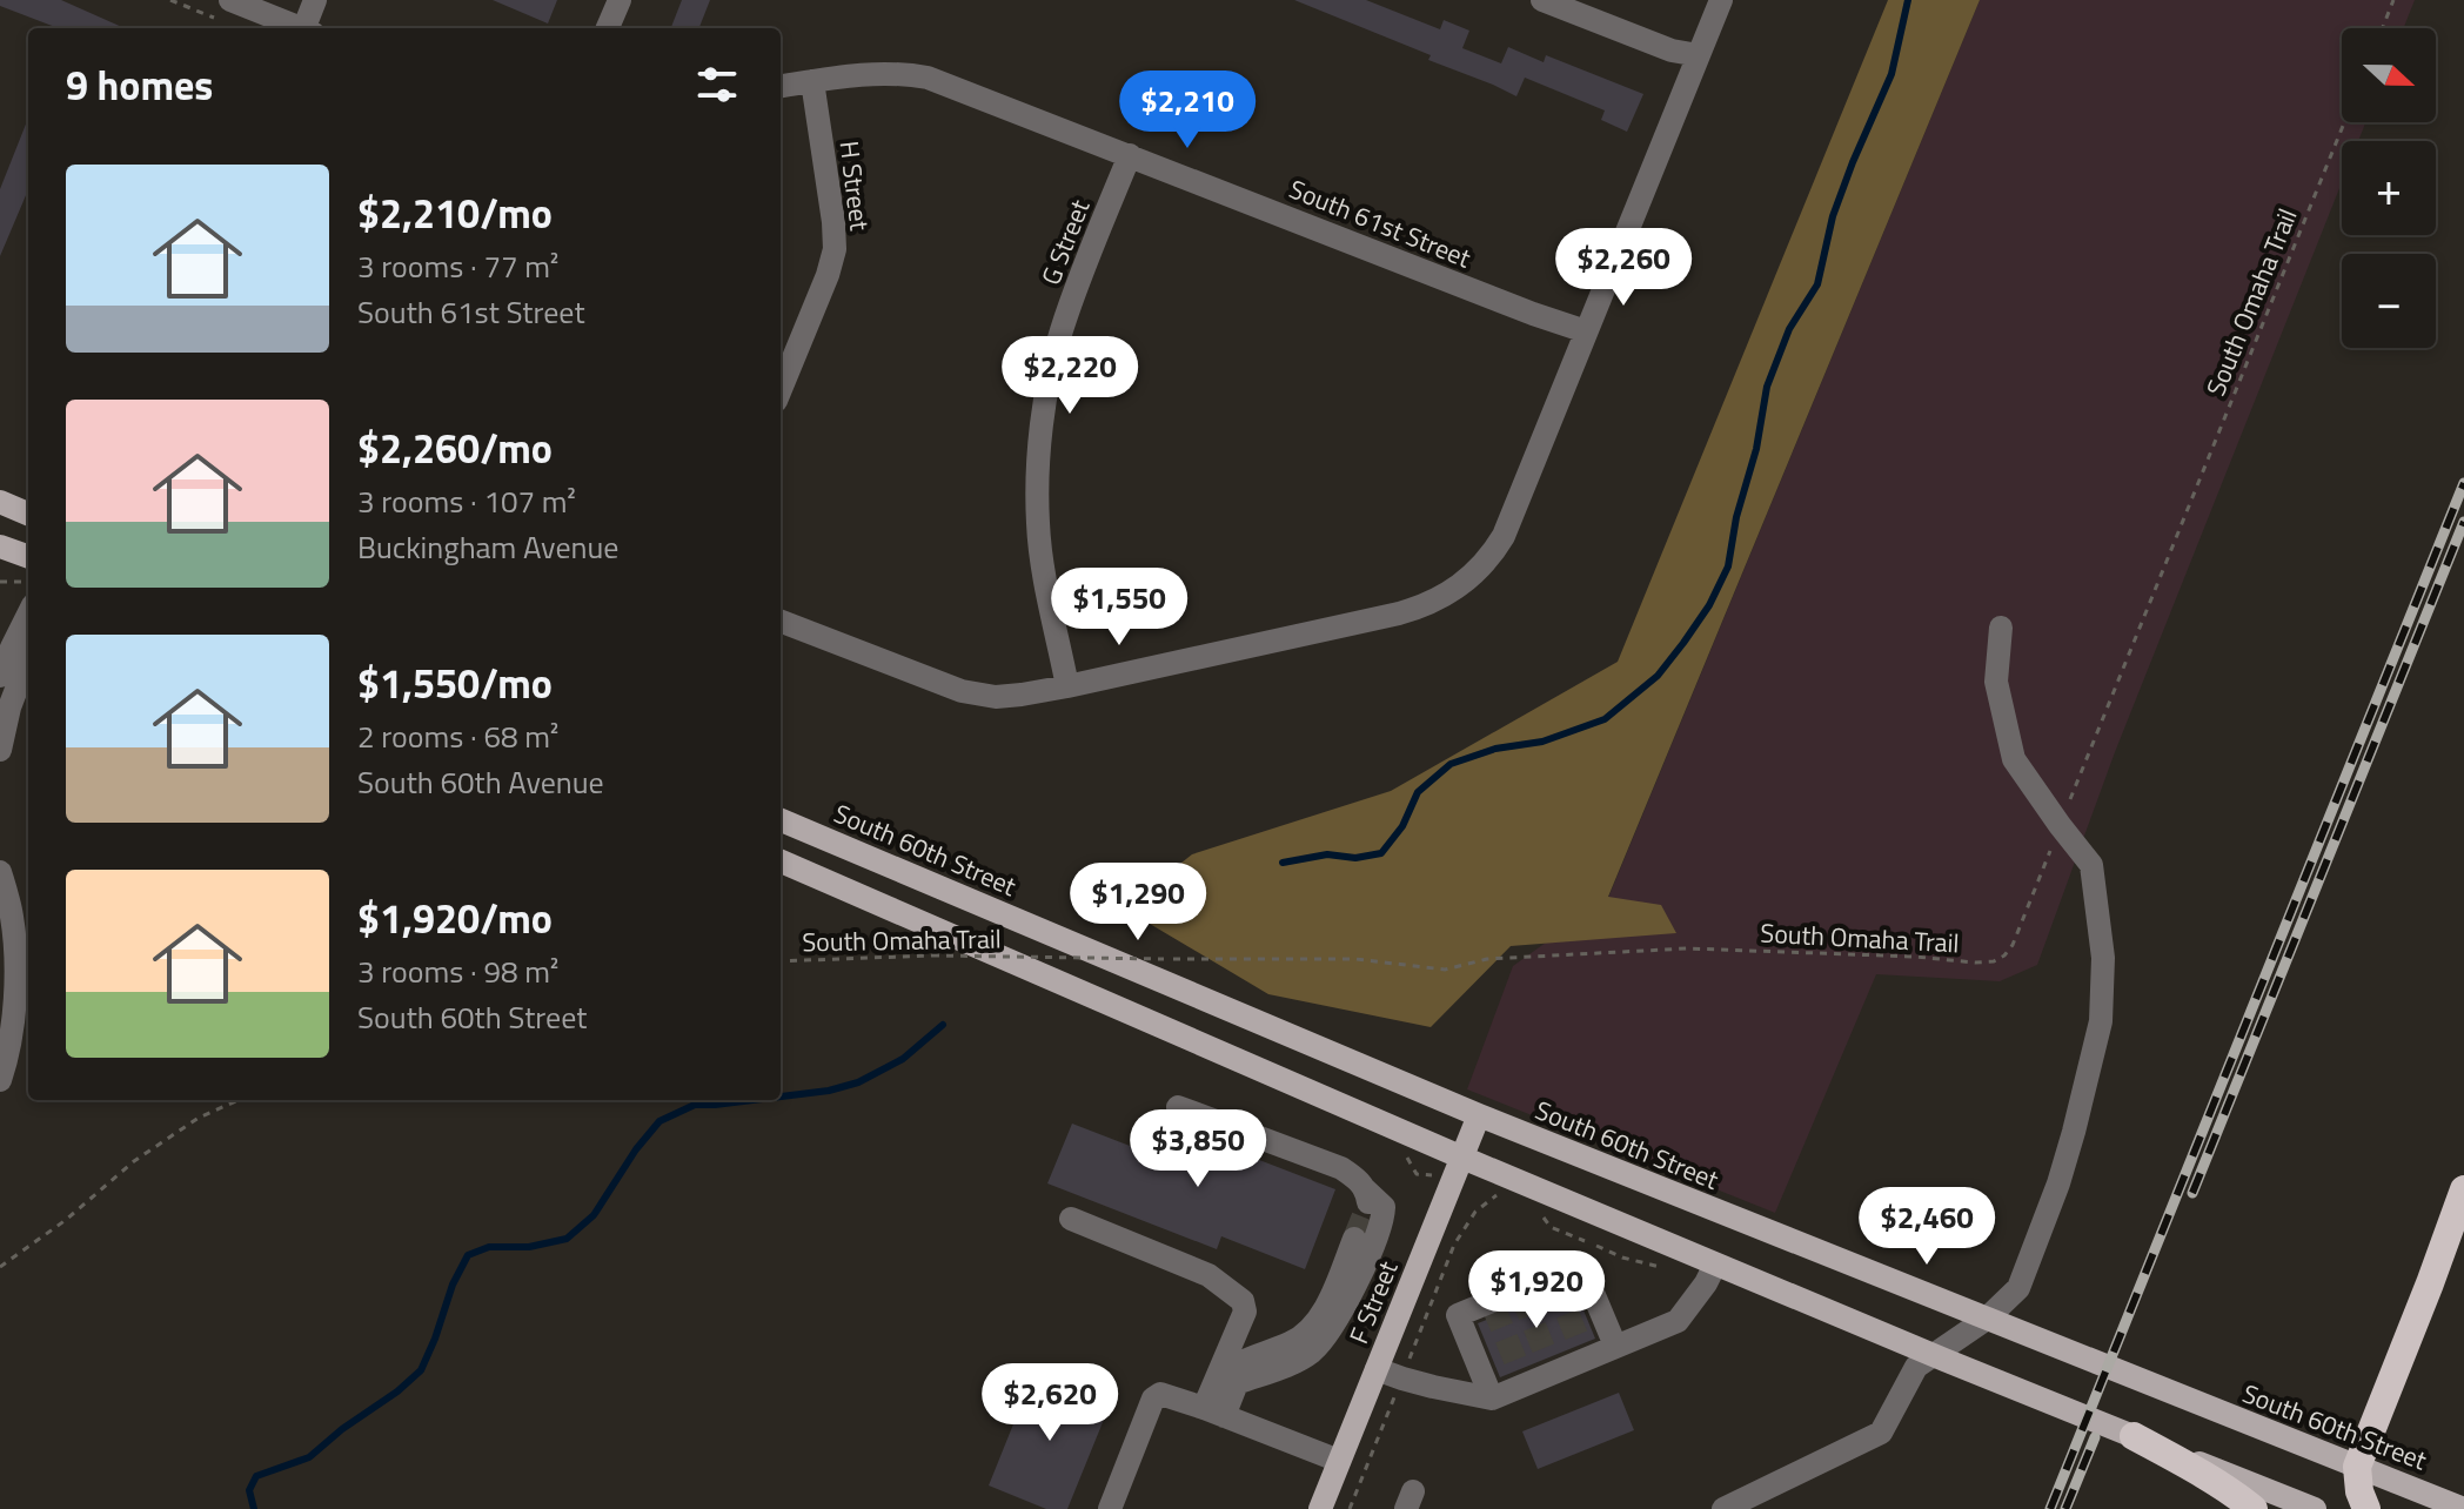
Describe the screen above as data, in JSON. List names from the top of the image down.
{
  "streets": {
    "main road": ["South 60th Street", "F Street"],
    "street": ["H Street", "South 61st Street", "G Street"],
    "path": ["South Omaha Trail"]
  },
  "crossings": [
    ["H Street", "South 61st Street"],
    ["South 61st Street", "G Street"],
    ["South 60th Street", "F Street"]
  ],
  "north": "right",
  "page": {
    "map_buttons": ["+", "−"],
    "heading": "9 homes",
    "price": [
      "$2,210",
      "$2,260",
      "$2,220",
      "$1,550",
      "$1,290",
      "$3,850",
      "$2,460",
      "$1,920",
      "$2,620"
    ],
    "list": [
      {
        "name": "$2,210/mo",
        "note": "3 rooms · 77 m² · South 61st Street"
      },
      {
        "name": "$2,260/mo",
        "note": "3 rooms · 107 m² · Buckingham Avenue"
      },
      {
        "name": "$1,550/mo",
        "note": "2 rooms · 68 m² · South 60th Avenue"
      },
      {
        "name": "$1,920/mo",
        "note": "3 rooms · 98 m² · South 60th Street"
      }
    ]
  }
}
